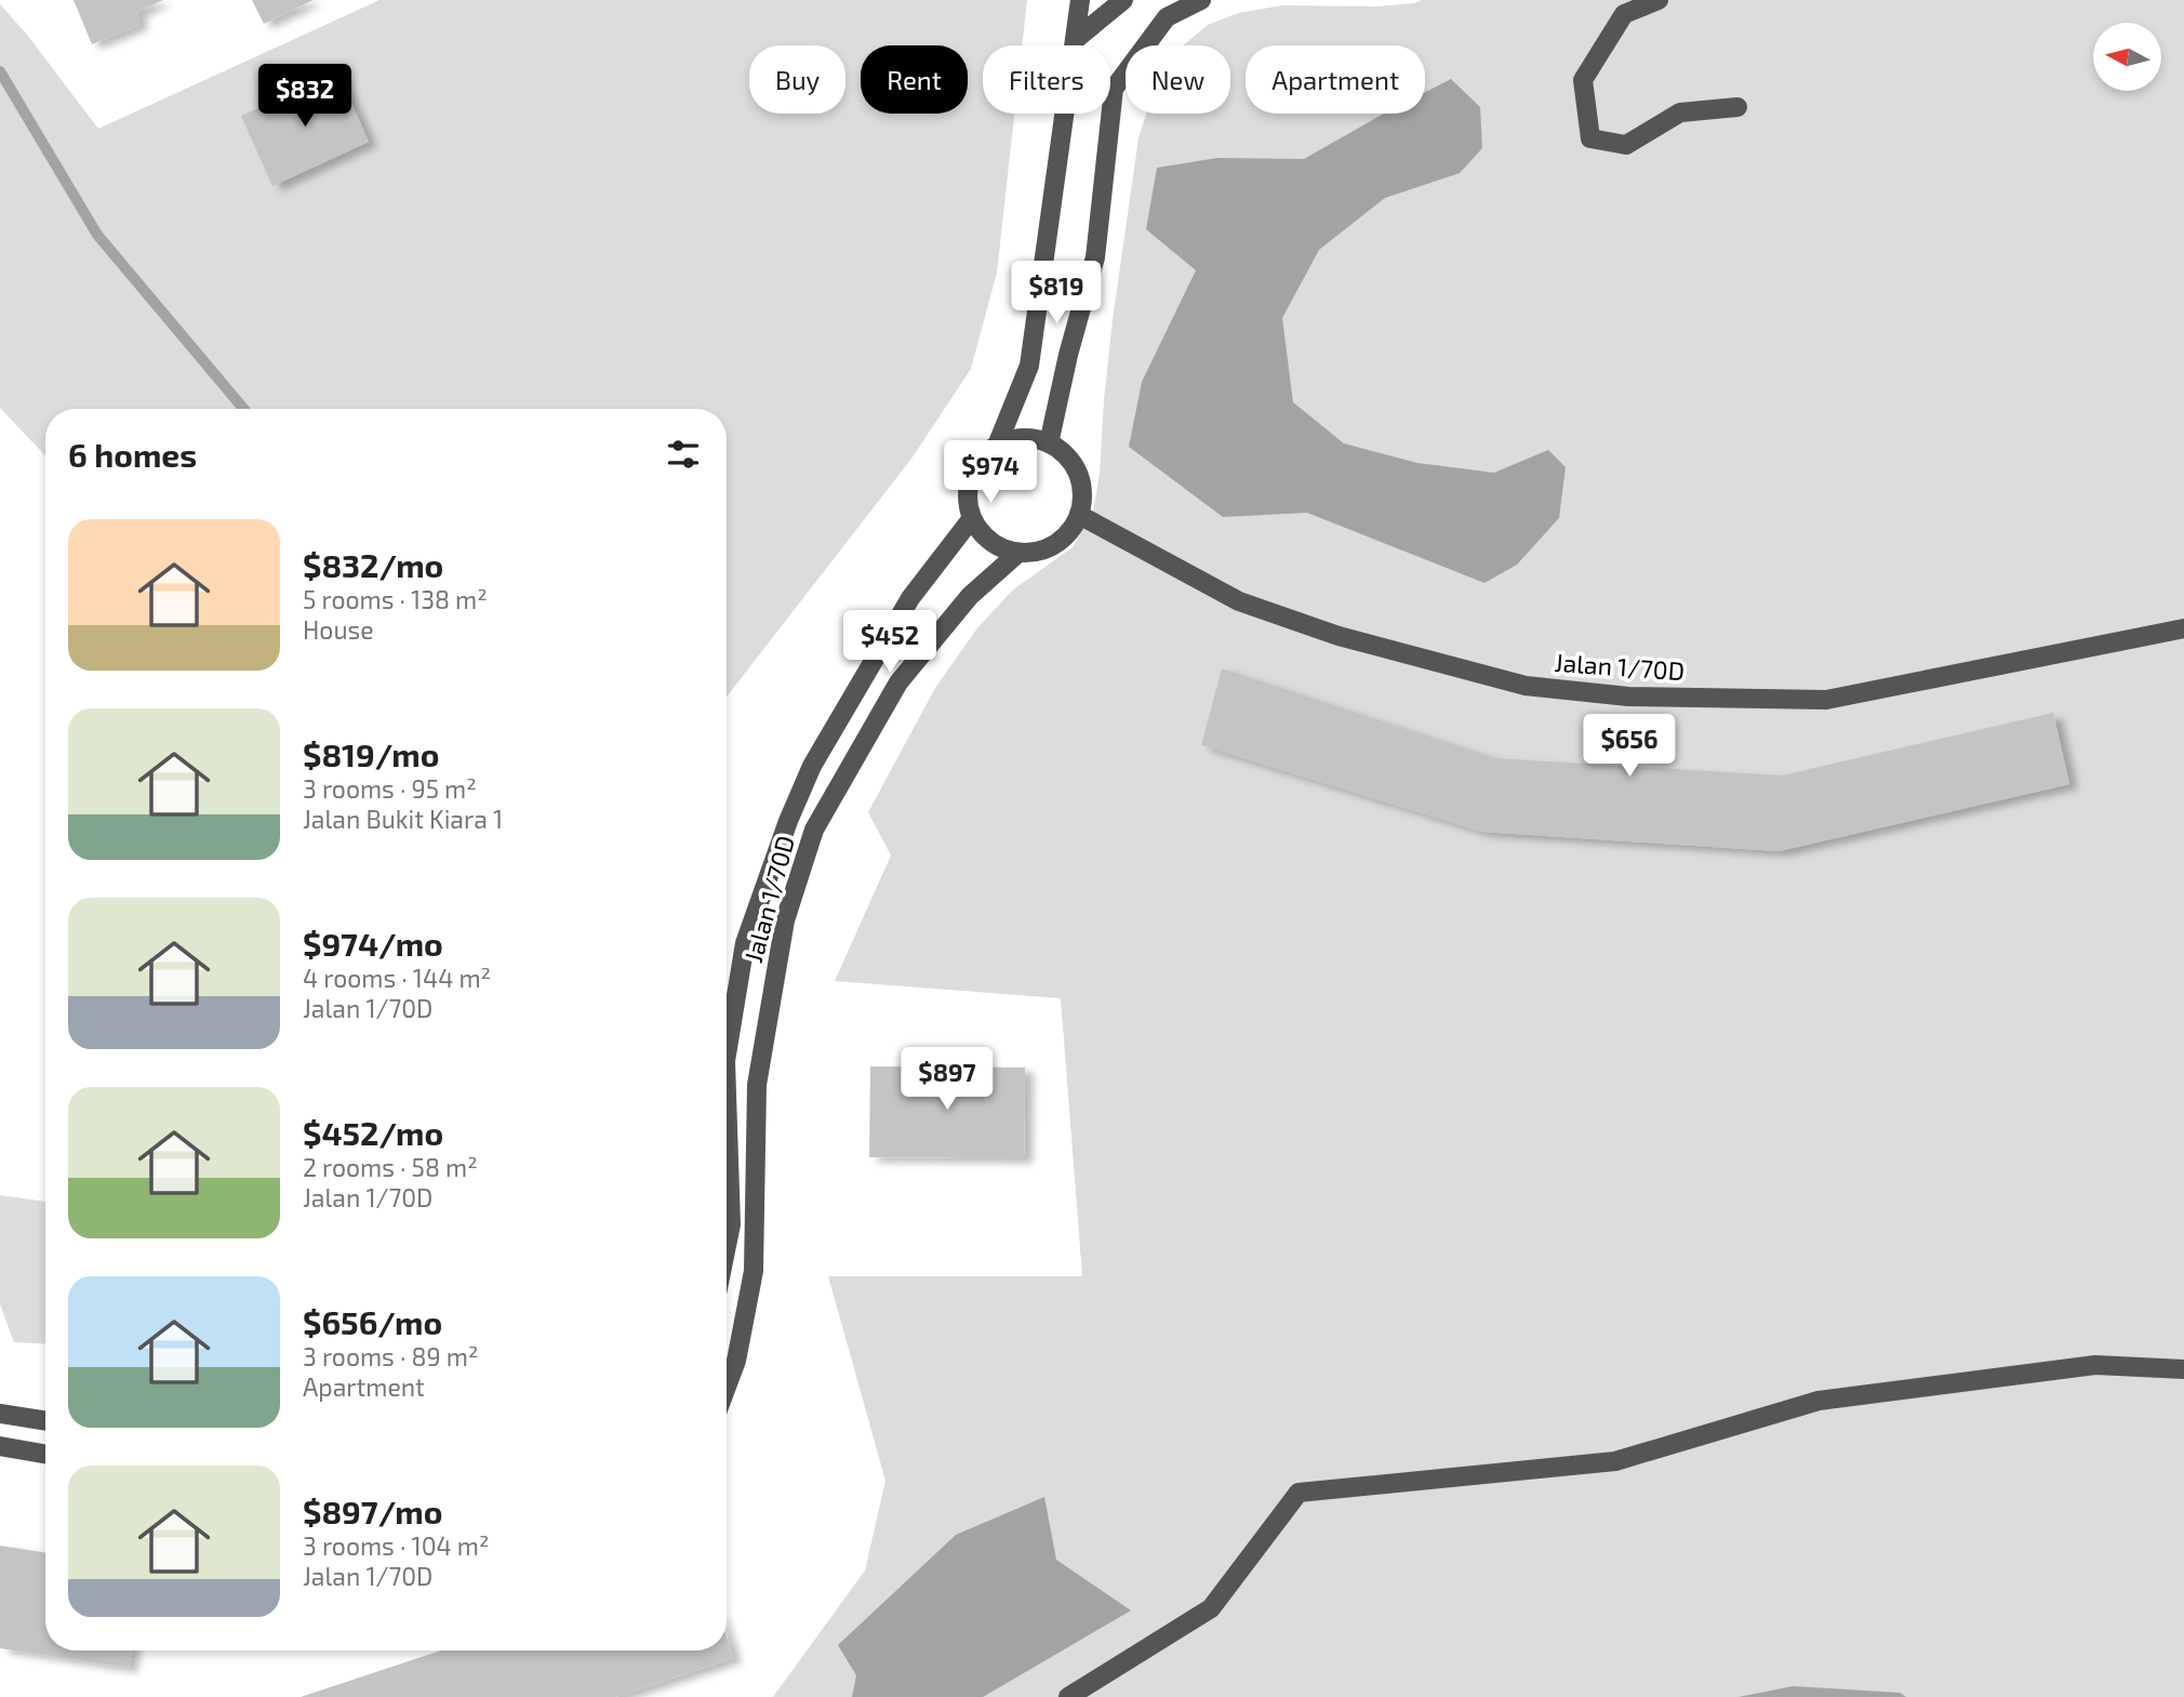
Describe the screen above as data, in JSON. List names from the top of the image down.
{
  "streets": {
    "street": ["Jalan 1/70D"]
  },
  "north": "left",
  "page": {
    "chip": [
      "Buy",
      "Rent",
      "Filters",
      "New",
      "Apartment"
    ],
    "price": [
      "$832",
      "$819",
      "$974",
      "$452",
      "$656",
      "$897"
    ],
    "heading": "6 homes",
    "list": [
      {
        "name": "$832/mo",
        "note": "5 rooms · 138 m² · House"
      },
      {
        "name": "$819/mo",
        "note": "3 rooms · 95 m² · Jalan Bukit Kiara 1"
      },
      {
        "name": "$974/mo",
        "note": "4 rooms · 144 m² · Jalan 1/70D"
      },
      {
        "name": "$452/mo",
        "note": "2 rooms · 58 m² · Jalan 1/70D"
      },
      {
        "name": "$656/mo",
        "note": "3 rooms · 89 m² · Apartment"
      },
      {
        "name": "$897/mo",
        "note": "3 rooms · 104 m² · Jalan 1/70D"
      }
    ]
  }
}
